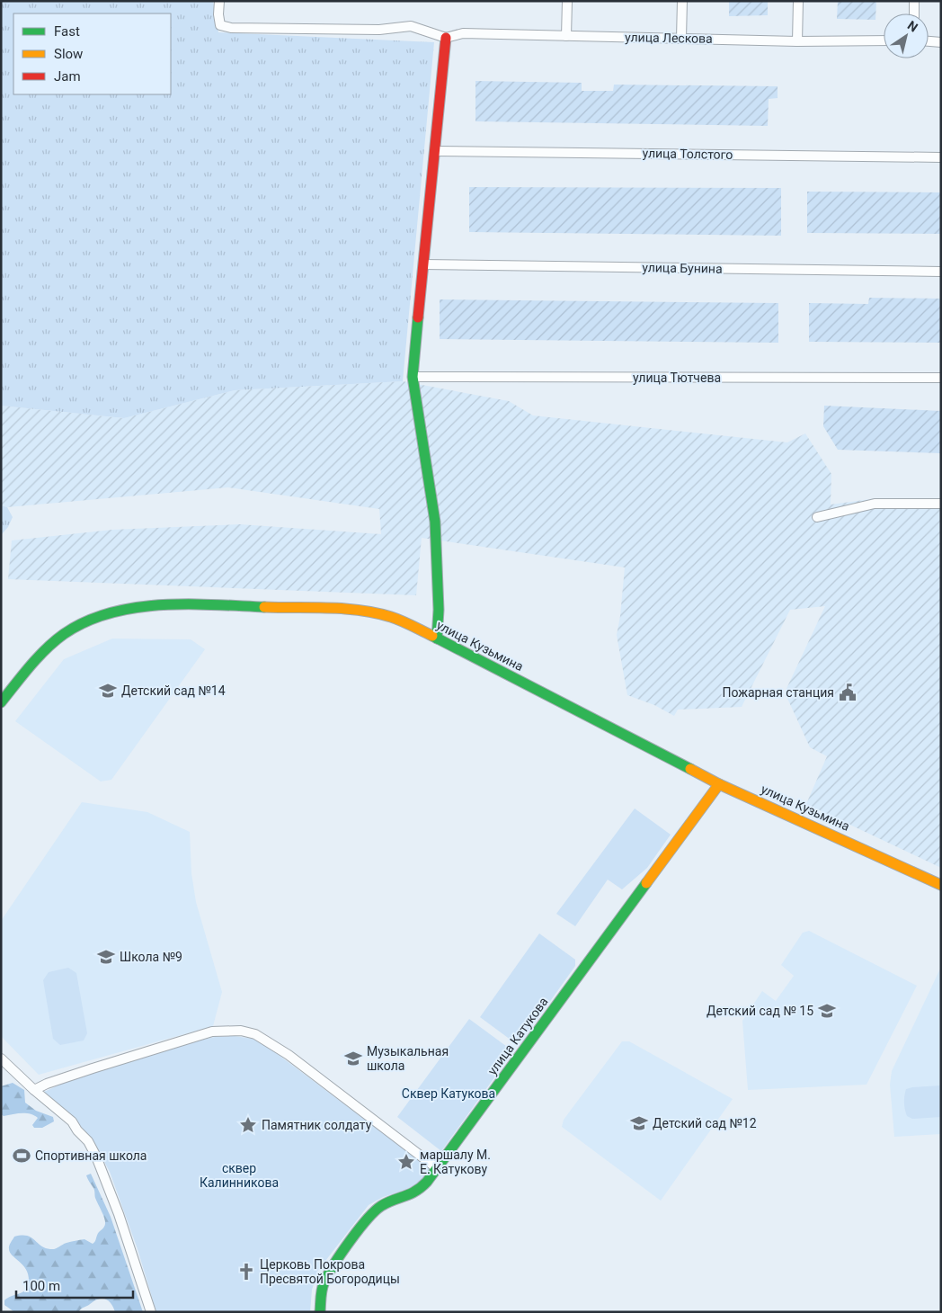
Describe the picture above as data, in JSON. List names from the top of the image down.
{
  "streets": {
    "street": [
      "улица Лескова",
      "улица Толстого",
      "улица Бунина",
      "улица Тютчева",
      "улица Кузьмина",
      "улица Катукова"
    ]
  },
  "crossings": [
    ["улица Кузьмина", "улица Катукова"]
  ],
  "parks": ["Сквер Катукова", "сквер Калинникова"],
  "places": {
    "school or university": [
      "Детский сад №14",
      "Школа №9",
      "Детский сад № 15",
      "Музыкальная школа",
      "Детский сад №12"
    ],
    "public building": ["Пожарная станция"],
    "place": ["Памятник солдату", "маршалу М. Е. Катукову"],
    "sports": ["Спортивная школа"],
    "church": ["Церковь Покрова Пресвятой Богородицы"]
  },
  "legend": ["Fast", "Slow", "Jam"],
  "scale_bar": "100 m",
  "north": "top right"
}
